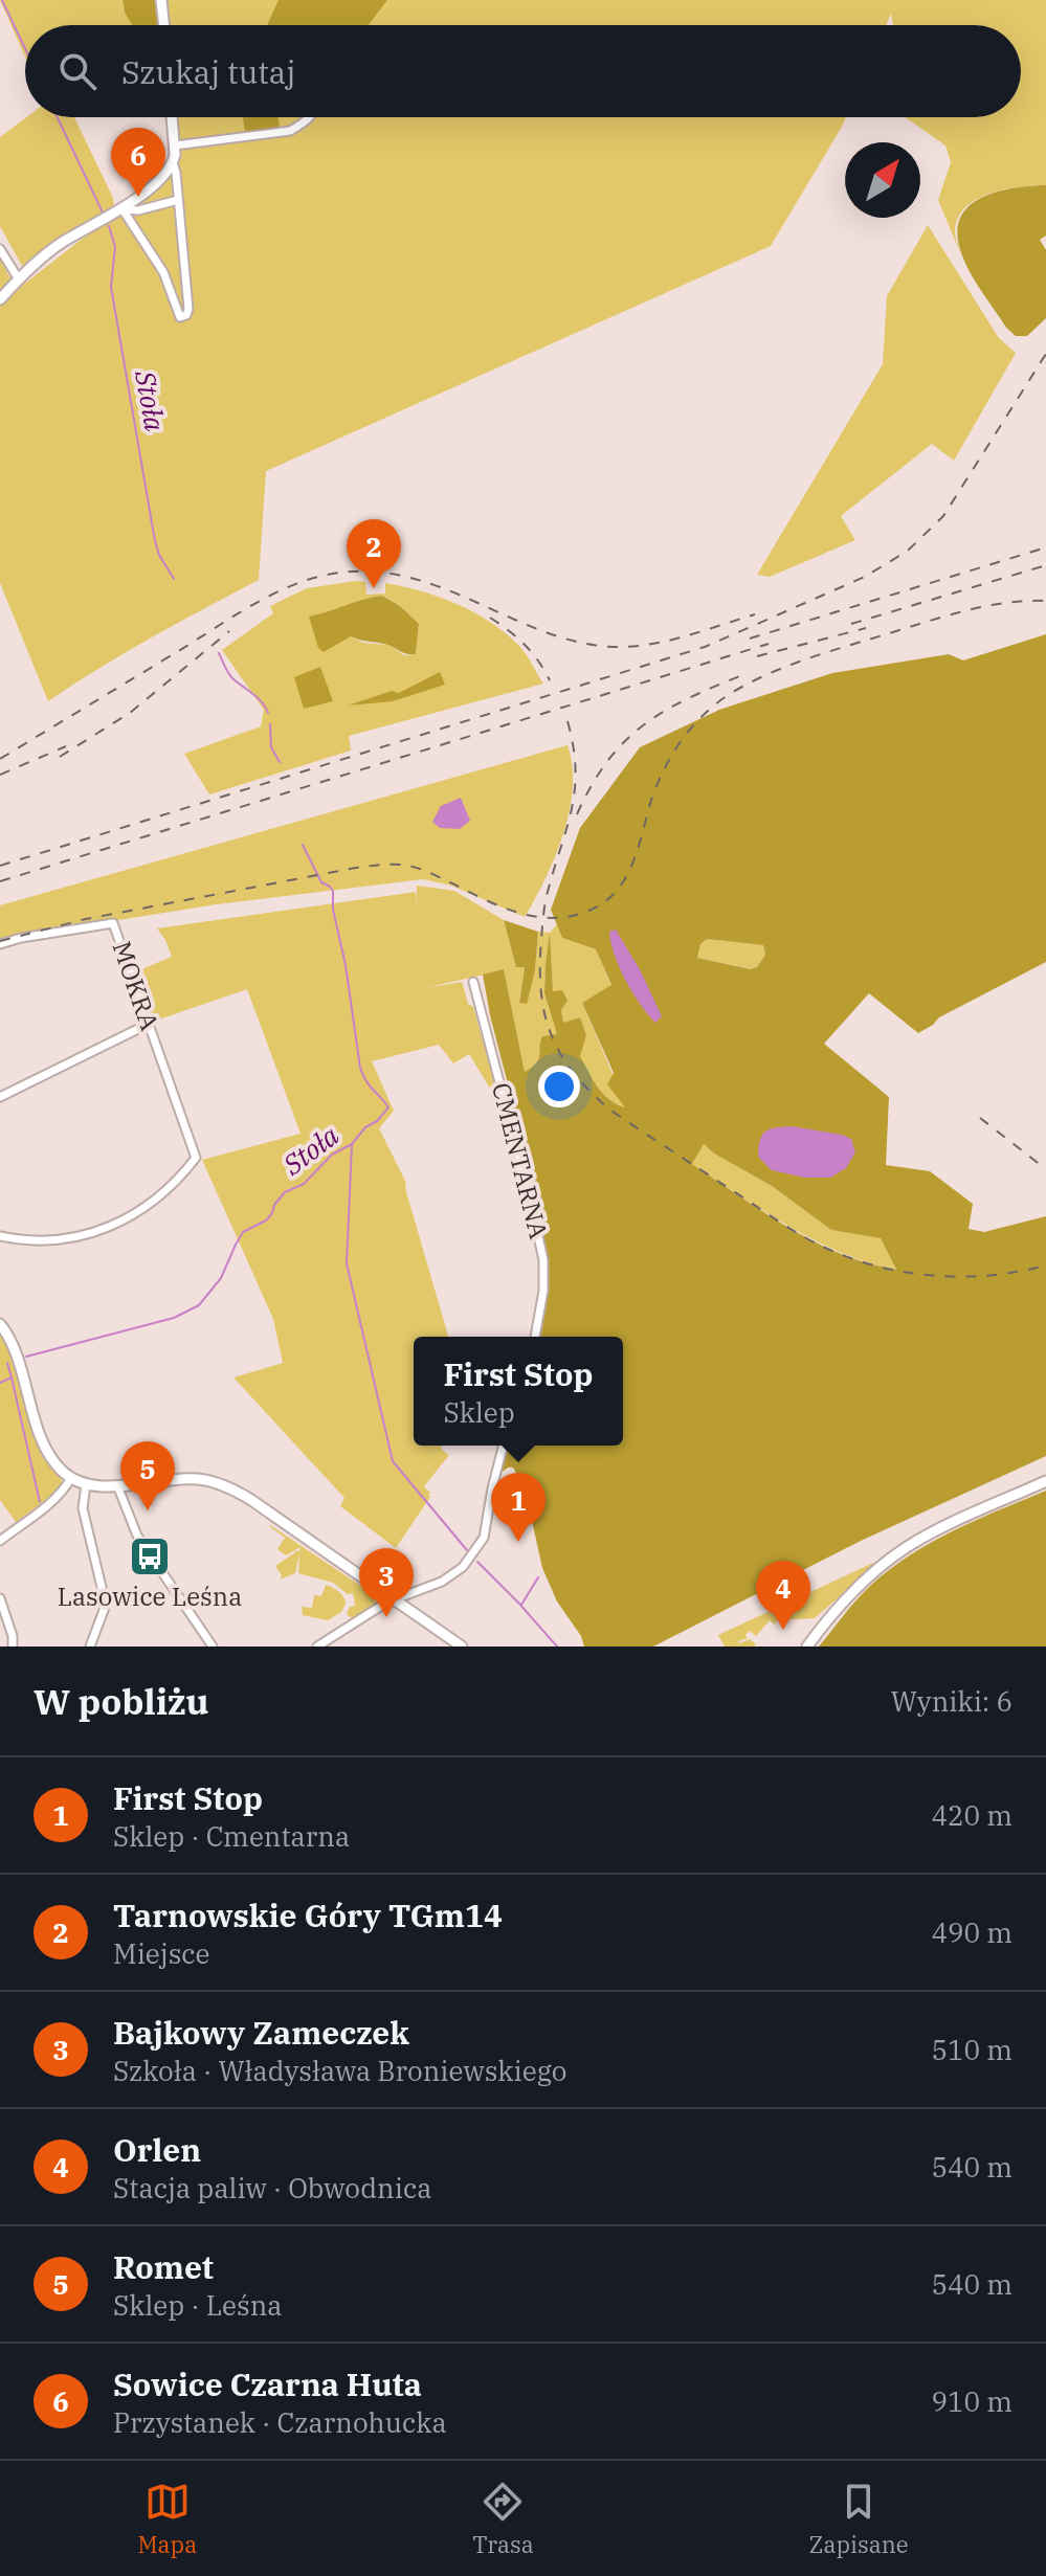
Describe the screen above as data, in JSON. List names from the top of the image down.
{
  "streets": {
    "street": ["MOKRA", "CMENTARNA"]
  },
  "water": ["Stoła"],
  "places": {
    "bus stop": ["Lasowice Leśna"]
  },
  "north": "top right",
  "page": {
    "search": "Szukaj tutaj",
    "pins": [
      "6",
      "2",
      "5",
      "1",
      "3",
      "4"
    ],
    "popup": ["First Stop", "Sklep"],
    "heading": ["W pobliżu", "Wyniki: 6"],
    "list": [
      {
        "mark": "1",
        "name": "First Stop",
        "note": "Sklep · Cmentarna",
        "value": "420 m"
      },
      {
        "mark": "2",
        "name": "Tarnowskie Góry TGm14",
        "note": "Miejsce",
        "value": "490 m"
      },
      {
        "mark": "3",
        "name": "Bajkowy Zameczek",
        "note": "Szkoła · Władysława Broniewskiego",
        "value": "510 m"
      },
      {
        "mark": "4",
        "name": "Orlen",
        "note": "Stacja paliw · Obwodnica",
        "value": "540 m"
      },
      {
        "mark": "5",
        "name": "Romet",
        "note": "Sklep · Leśna",
        "value": "540 m"
      },
      {
        "mark": "6",
        "name": "Sowice Czarna Huta",
        "note": "Przystanek · Czarnohucka",
        "value": "910 m"
      }
    ],
    "nav": ["Mapa", "Trasa", "Zapisane"]
  }
}
